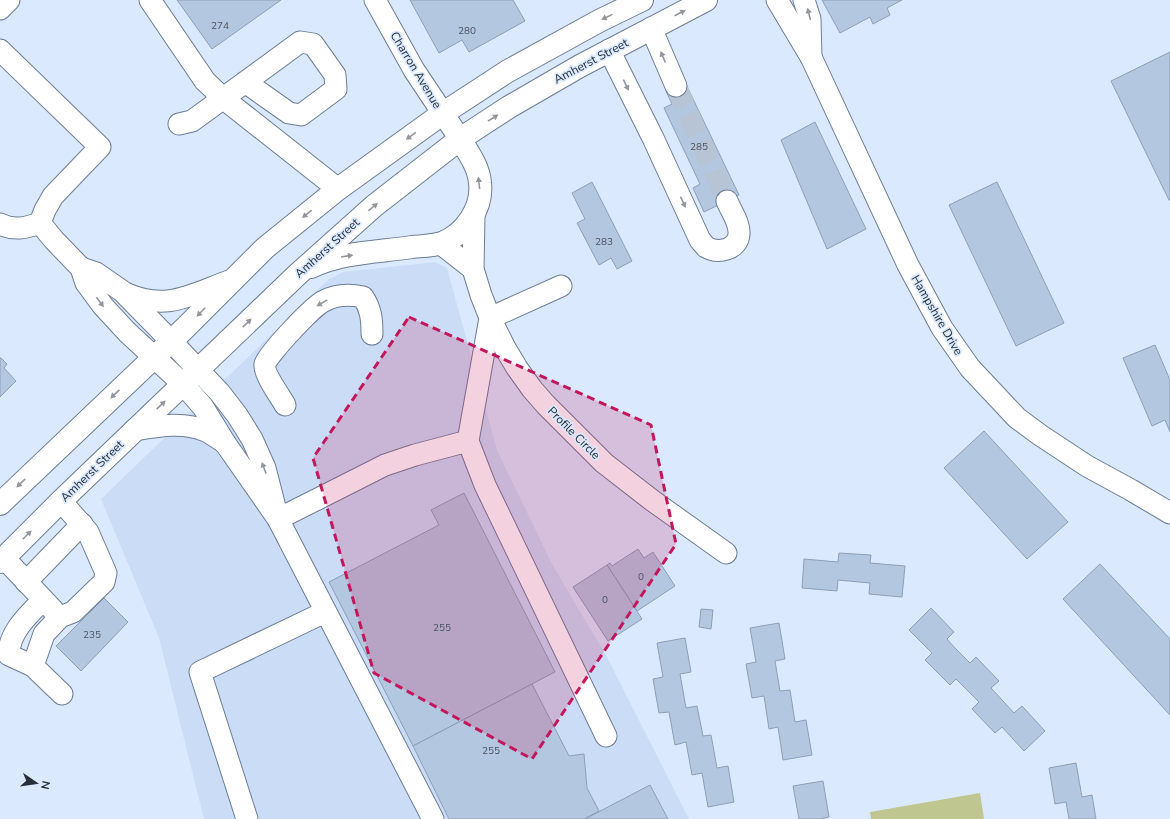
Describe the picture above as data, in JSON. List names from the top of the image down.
{
  "streets": {
    "highway": ["Amherst Street"],
    "street": ["Charron Avenue", "Hampshire Drive", "Profile Circle"]
  },
  "crossings": [
    ["Amherst Street", "Charron Avenue"]
  ],
  "house_numbers": [
    "274",
    "280",
    "285",
    "283",
    "0",
    "0",
    "255",
    "235",
    "255"
  ],
  "north": "right"
}
